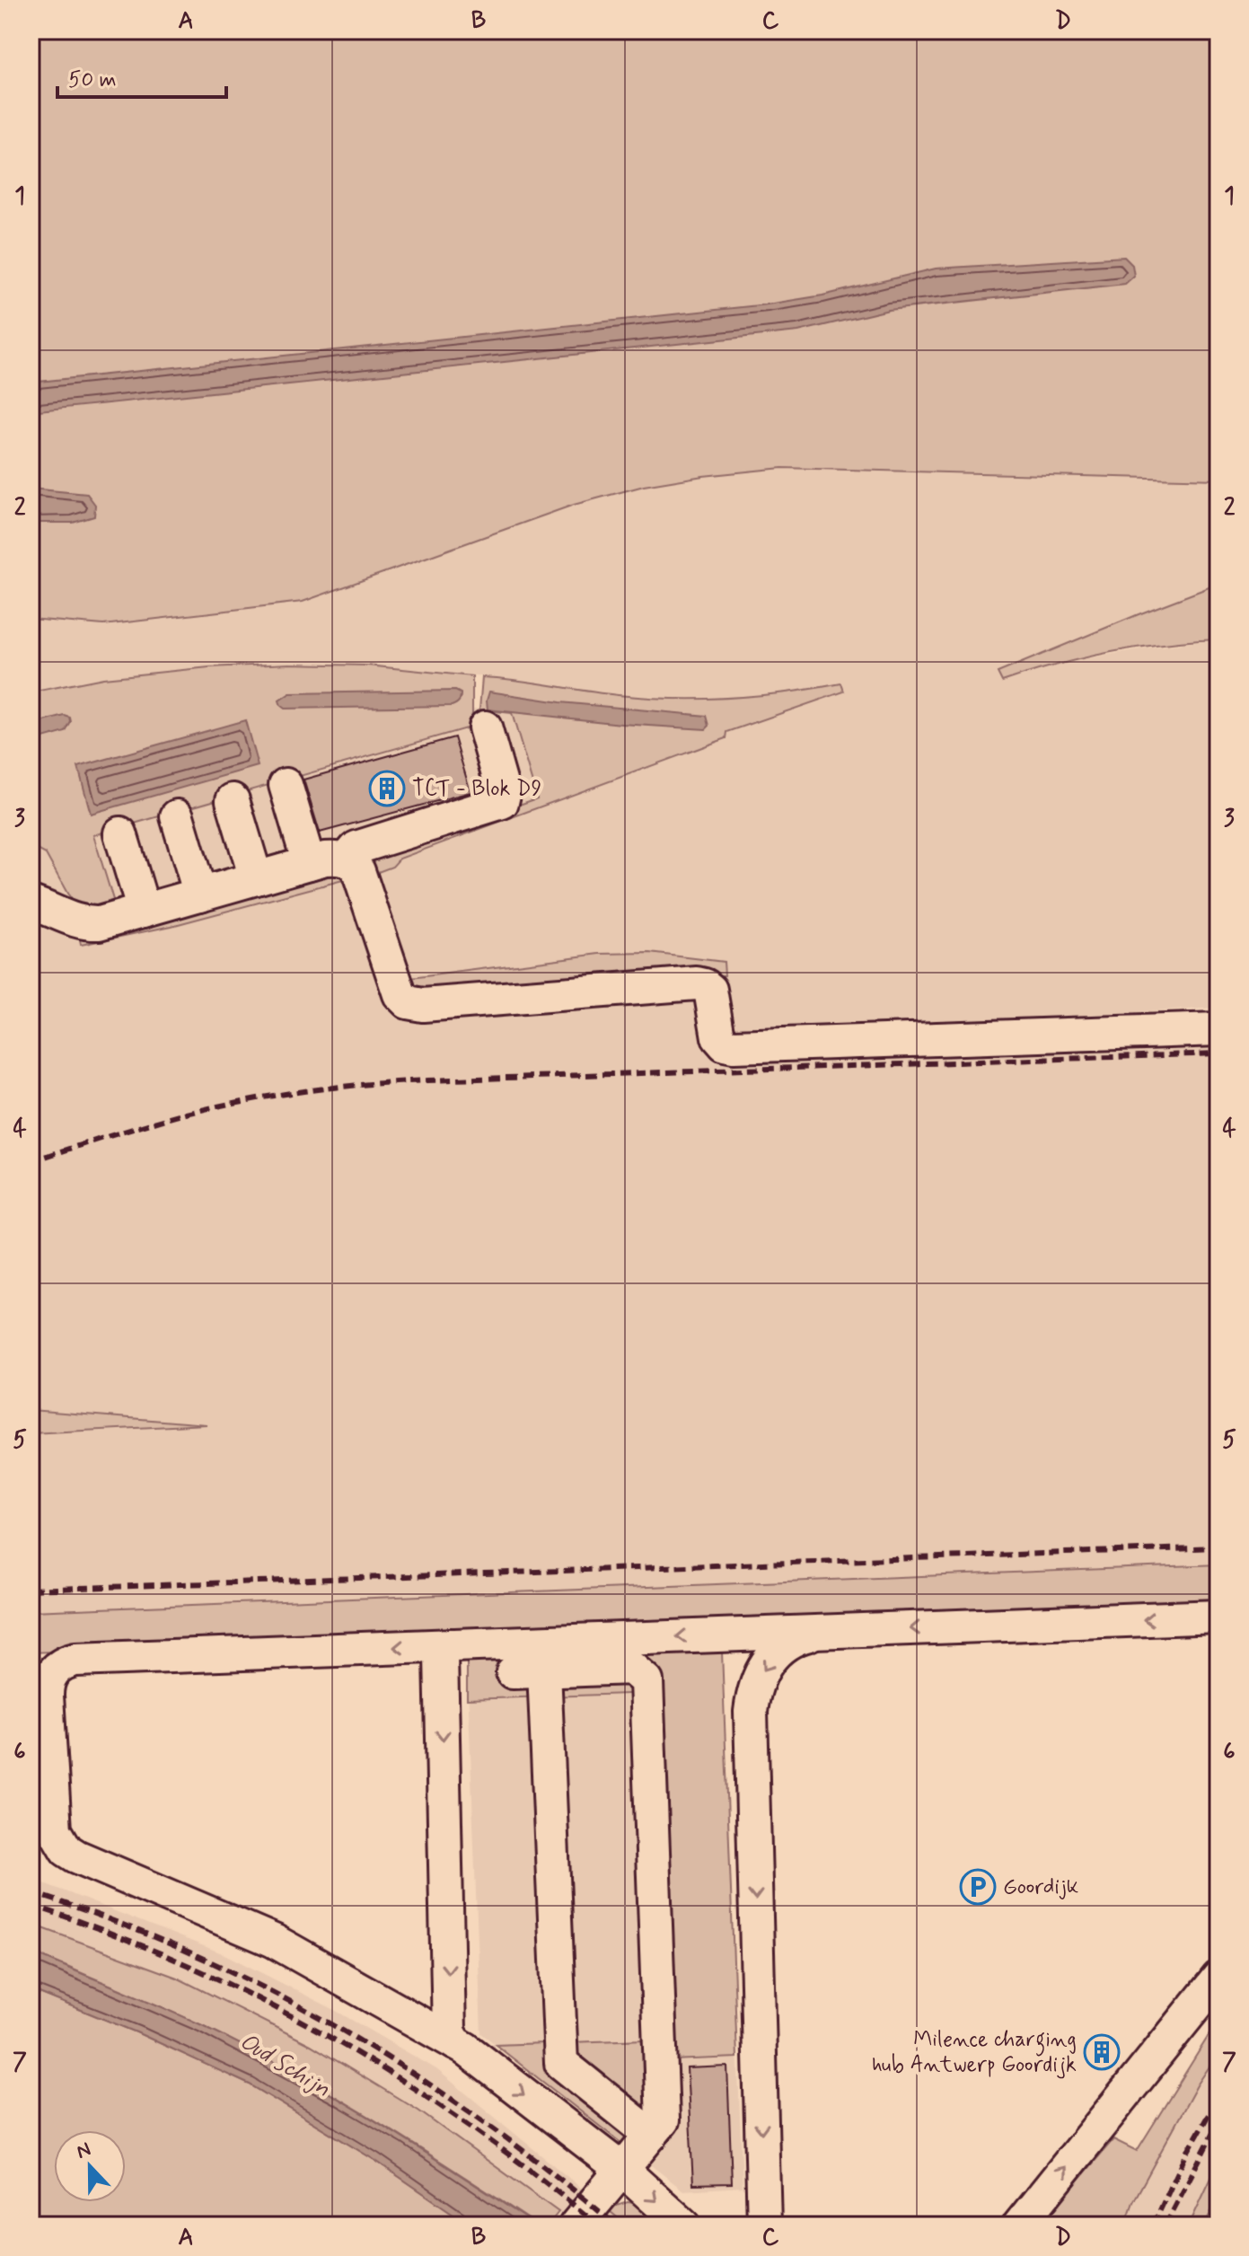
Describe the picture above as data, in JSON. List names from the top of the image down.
{
  "water": ["Oud Schijn"],
  "places": {
    "building": ["TCT - Blok D9", "Milence charging hub Antwerp Goordijk"],
    "parking": ["Goordijk"]
  },
  "scale_bar": "50 m",
  "north": "top",
  "grid": {
    "columns": [
      "A",
      "B",
      "C",
      "D"
    ],
    "rows": [
      "1",
      "2",
      "3",
      "4",
      "5",
      "6",
      "7"
    ]
  }
}
